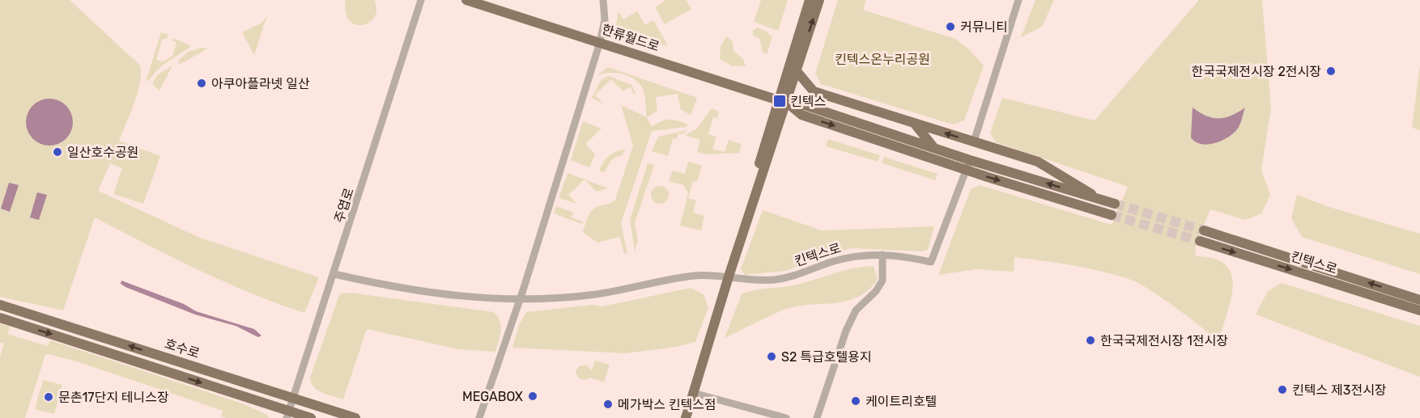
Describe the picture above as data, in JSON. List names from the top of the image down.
{
  "streets": {
    "main road": ["한류월드로", "킨텍스로", "호수로"],
    "street": ["주엽로"]
  },
  "crossings": [
    ["주엽로", "킨텍스로"],
    ["주엽로", "호수로"]
  ],
  "parks": ["킨텍스온누리공원"],
  "places": {
    "other": [
      "커뮤니티",
      "한국국제전시장 2전시장",
      "아쿠아플라넷 일산",
      "일산호수공원",
      "한국국제전시장 1전시장",
      "S2 특급호텔용지",
      "킨텍스 제3전시장",
      "MEGABOX",
      "문촌17단지 테니스장",
      "케이트리호텔",
      "메가박스 킨텍스점"
    ],
    "transit": ["킨텍스"]
  }
}
